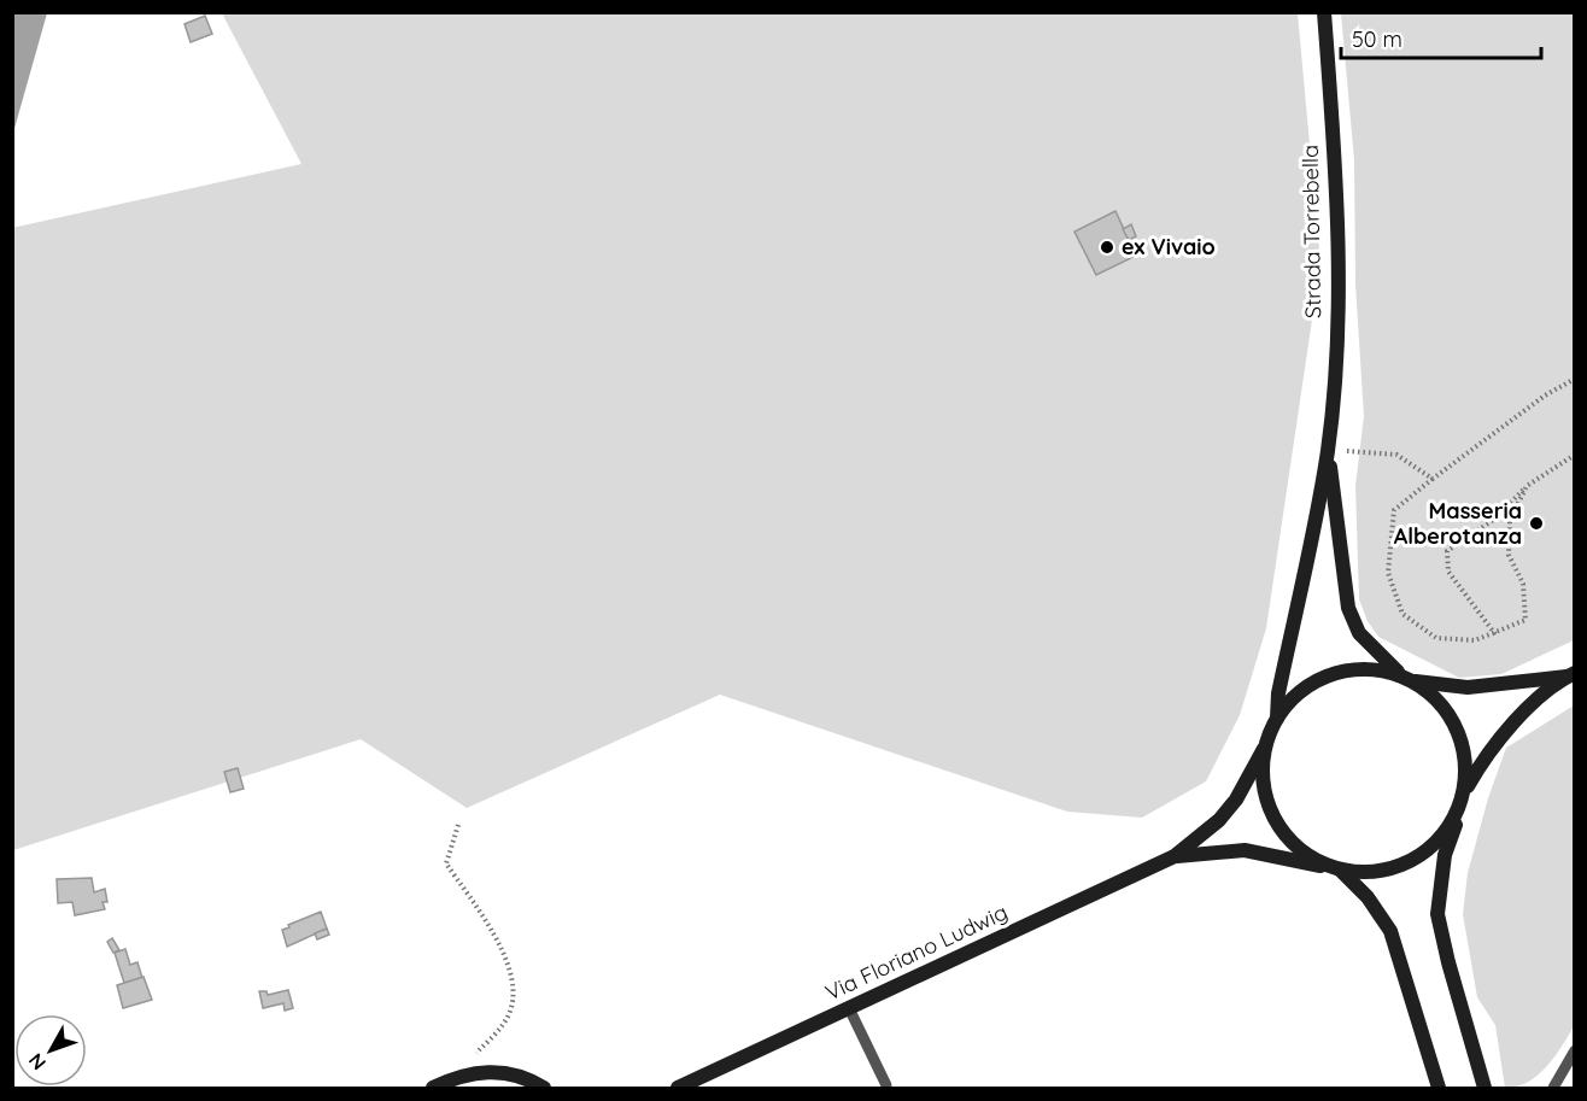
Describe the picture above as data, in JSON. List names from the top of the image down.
{
  "streets": {
    "street": ["Strada Torrebella", "Via Floriano Ludwig"]
  },
  "places": ["ex Vivaio", "Masseria Alberotanza"],
  "scale_bar": "50 m",
  "north": "bottom left"
}
